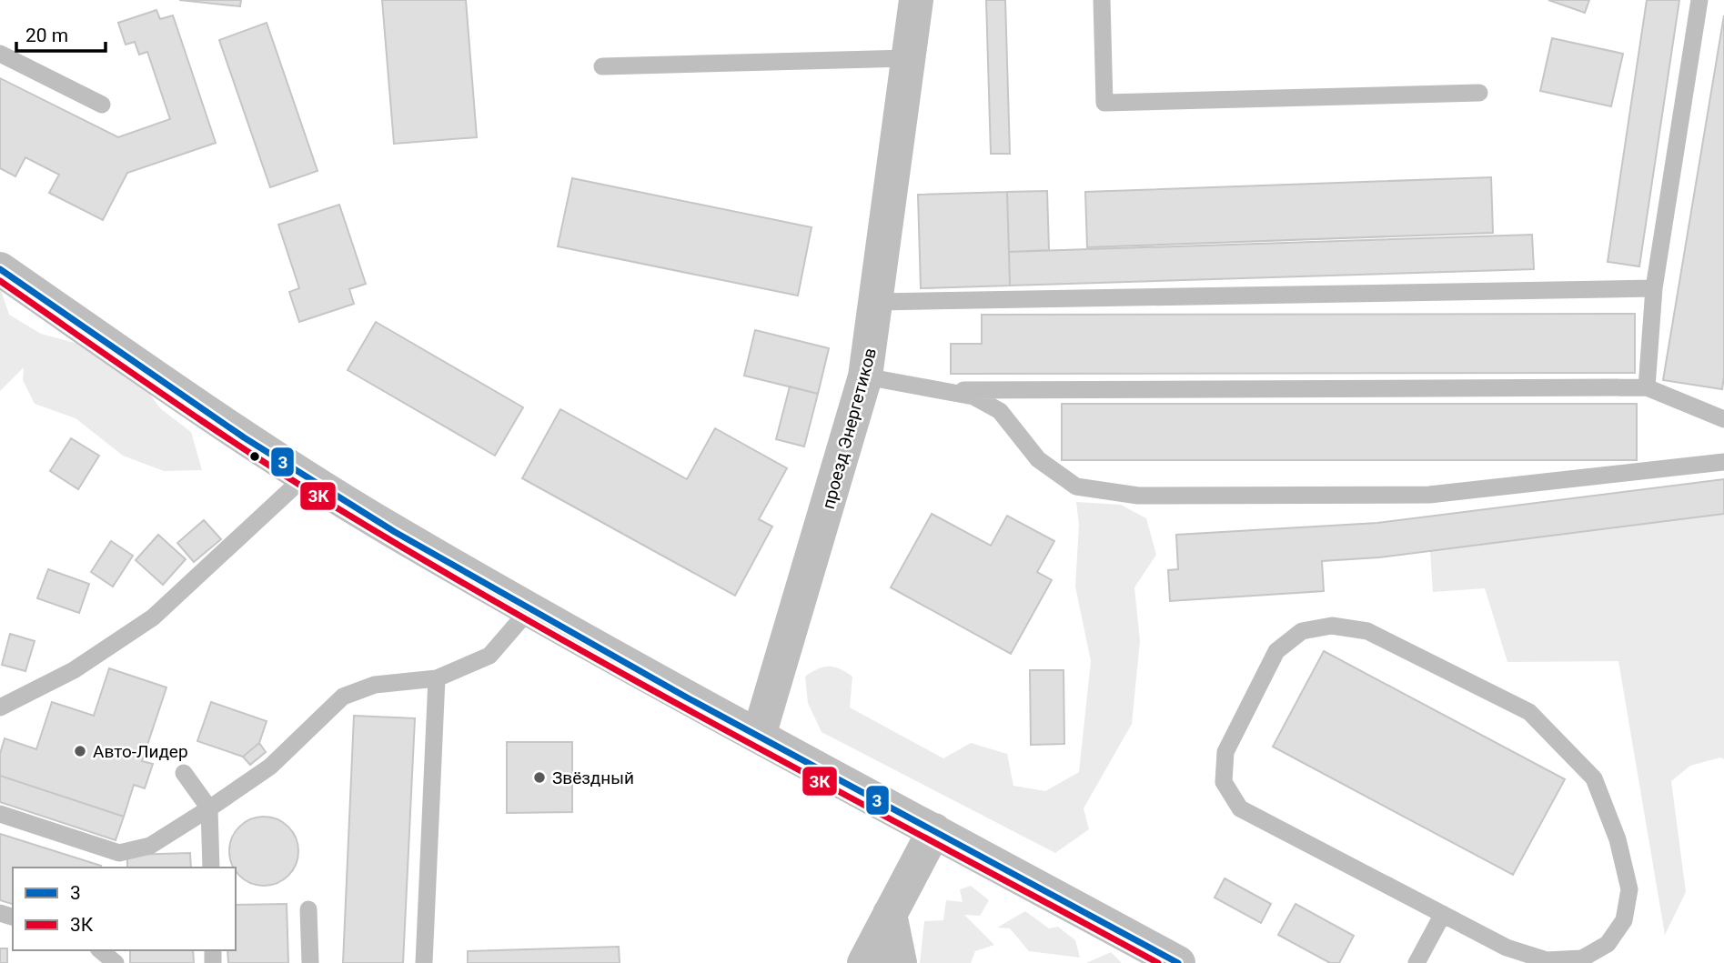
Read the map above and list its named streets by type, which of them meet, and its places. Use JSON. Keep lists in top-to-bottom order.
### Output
{
  "streets": {
    "street": ["проезд Энергетиков"]
  },
  "places": ["Авто-Лидер", "Звёздный"],
  "lines": ["transit line 3", "transit line 3К"],
  "legend": ["3", "3К"],
  "scale_bar": "20 m"
}
